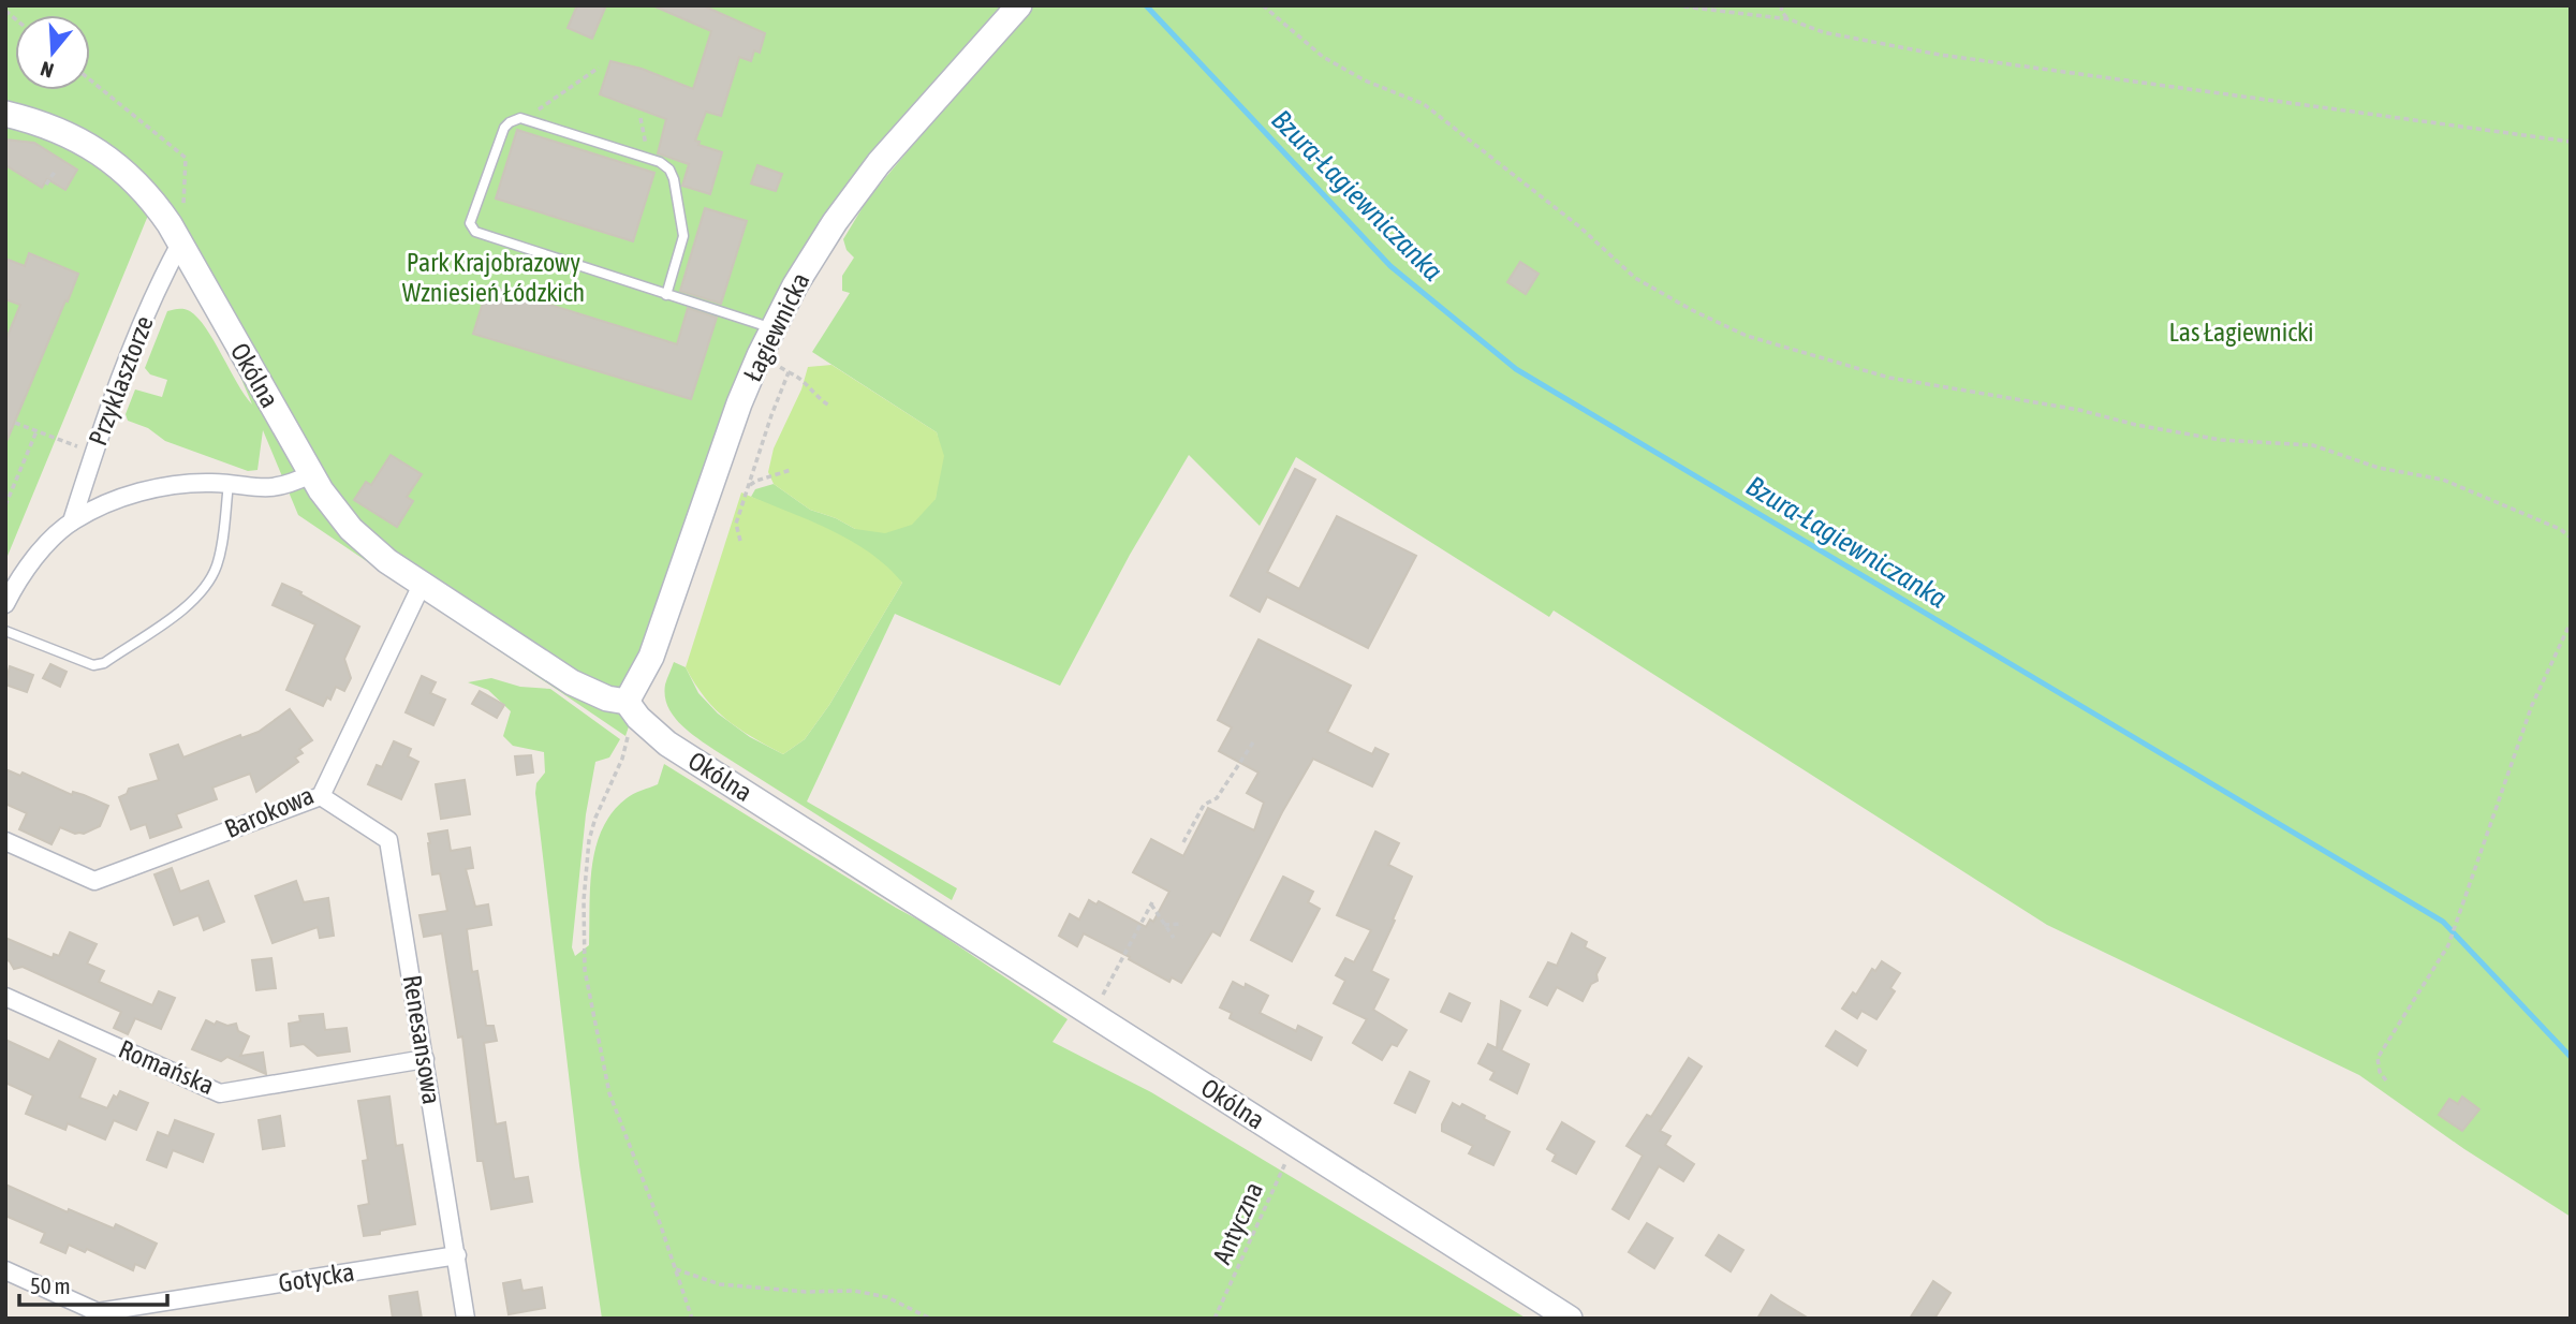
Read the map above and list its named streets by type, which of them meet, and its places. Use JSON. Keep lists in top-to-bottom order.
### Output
{
  "streets": {
    "street": [
      "Łagiewnicka",
      "Okólna",
      "Przyklasztorze",
      "Barokowa",
      "Renesansowa",
      "Romańska",
      "Gotycka"
    ],
    "path": ["Antyczna"]
  },
  "crossings": [
    ["Łagiewnicka", "Okólna"],
    ["Okólna", "Przyklasztorze"],
    ["Okólna", "Barokowa"],
    ["Okólna", "Antyczna"],
    ["Barokowa", "Renesansowa"],
    ["Renesansowa", "Romańska"],
    ["Renesansowa", "Gotycka"]
  ],
  "water": ["Bzura-Łagiewniczanka"],
  "parks": ["Park Krajobrazowy Wzniesień Łódzkich", "Las Łagiewnicki"],
  "scale_bar": "50 m",
  "north": "bottom"
}
